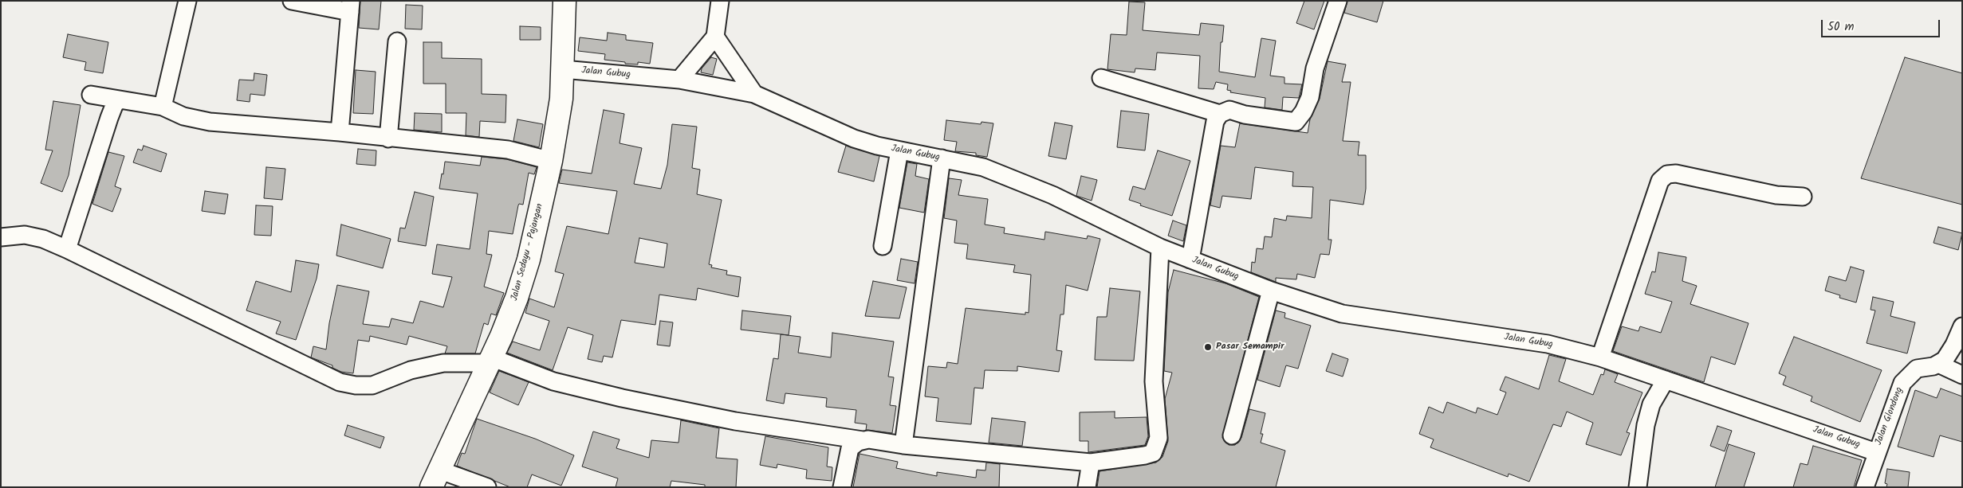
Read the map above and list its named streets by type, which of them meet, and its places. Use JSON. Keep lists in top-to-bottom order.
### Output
{
  "streets": {
    "main road": ["Jalan Sedayu - Pajangan"],
    "street": ["Jalan Gubug", "Jalan Glondong"]
  },
  "crossings": [
    ["Jalan Gubug", "Jalan Sedayu - Pajangan"],
    ["Jalan Gubug", "Jalan Glondong"]
  ],
  "places": ["Pasar Semampir"],
  "scale_bar": "50 m"
}
